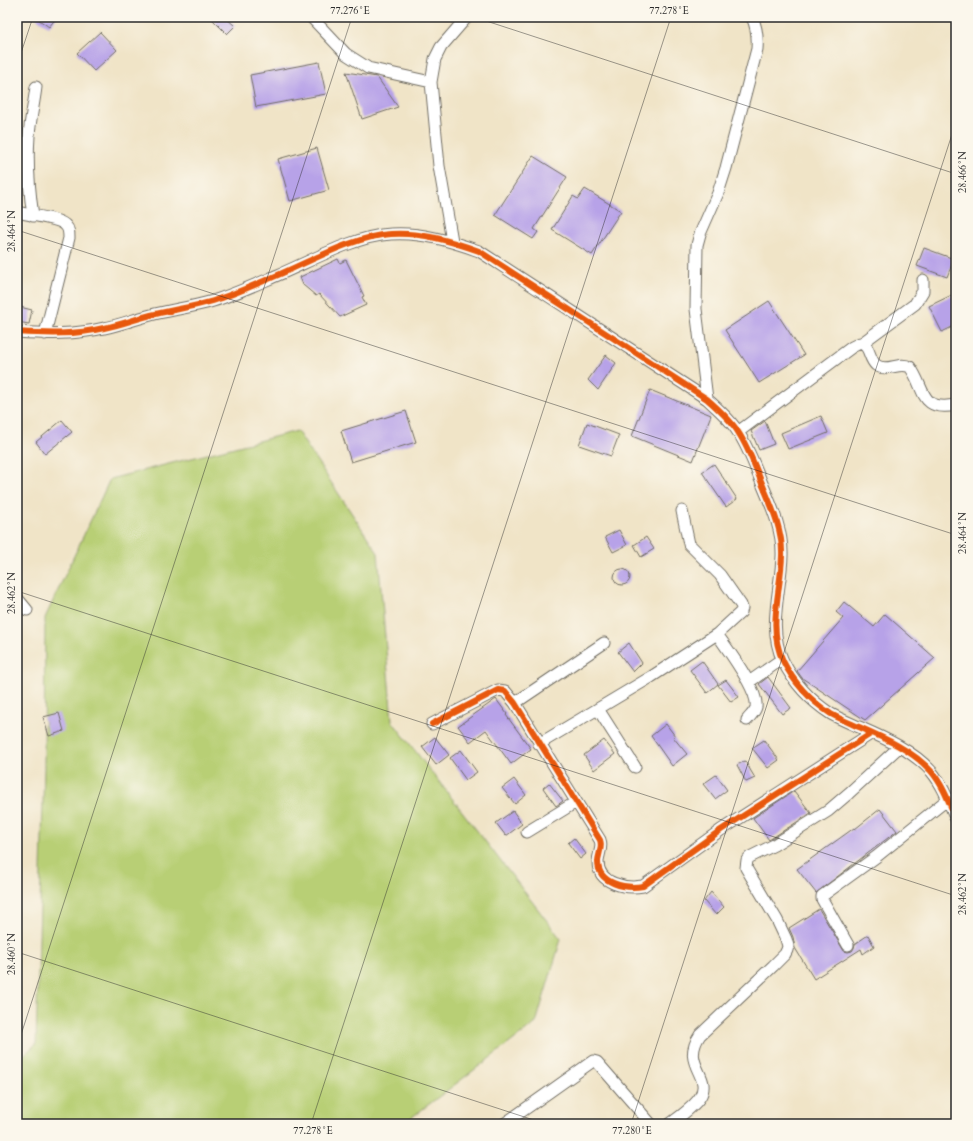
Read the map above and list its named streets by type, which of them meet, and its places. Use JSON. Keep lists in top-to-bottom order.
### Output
{
  "coordinates": [
    "77.276°E",
    "77.278°E",
    "28.466°N",
    "28.464°N",
    "28.462°N",
    "28.460°N",
    "77.280°E"
  ]
}
